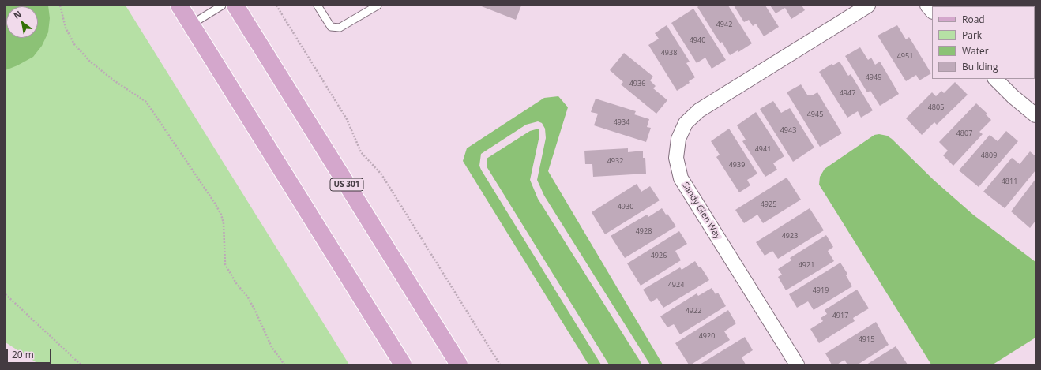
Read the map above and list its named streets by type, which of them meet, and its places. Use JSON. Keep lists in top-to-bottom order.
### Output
{
  "streets": {
    "main road": ["US 301"],
    "street": ["Sandy Glen Way"]
  },
  "house_numbers": [
    "4942",
    "4940",
    "4938",
    "4951",
    "4949",
    "4936",
    "4947",
    "4805",
    "4945",
    "4934",
    "4943",
    "4807",
    "4941",
    "4809",
    "4932",
    "4939",
    "4811",
    "4925",
    "4930",
    "4928",
    "4923",
    "4926",
    "4921",
    "4924",
    "4919",
    "4922",
    "4917",
    "4920",
    "4915"
  ],
  "legend": [
    "Road",
    "Park",
    "Water",
    "Building"
  ],
  "scale_bar": "20 m",
  "north": "top left"
}
